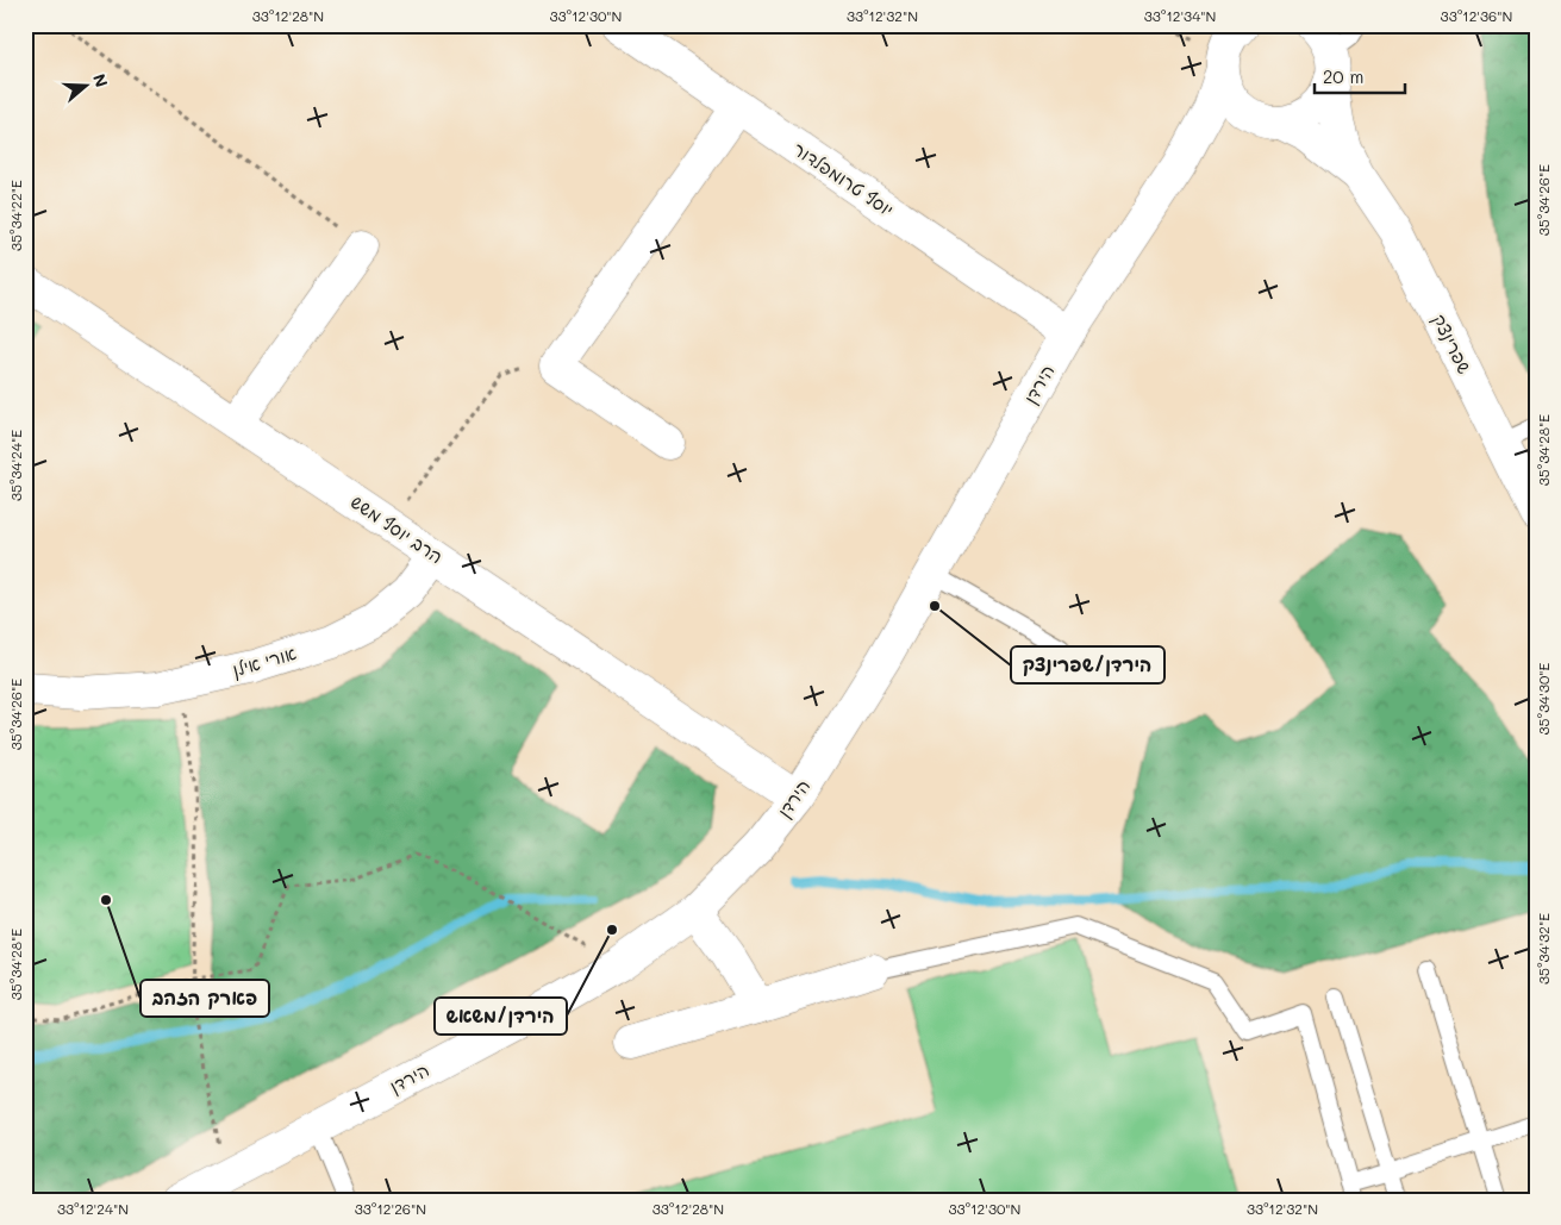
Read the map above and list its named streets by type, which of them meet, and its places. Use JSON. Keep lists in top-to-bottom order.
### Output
{
  "streets": {
    "street": [
      "יוסף טרומפלדור",
      "שפרינצק",
      "הירדן",
      "הרב יוסף משש",
      "אורי אילן"
    ]
  },
  "crossings": [
    ["יוסף טרומפלדור", "הירדן"],
    ["שפרינצק", "הירדן"],
    ["הירדן", "הרב יוסף משש"],
    ["הרב יוסף משש", "אורי אילן"]
  ],
  "places": ["הירדן/שפרינצק", "פארק הזהב", "הירדן/משאש"],
  "scale_bar": "20 m",
  "north": "right",
  "coordinates": [
    "33°12'28\"N",
    "33°12'30\"N",
    "33°12'32\"N",
    "33°12'34\"N",
    "33°12'36\"N",
    "35°34'26\"E",
    "35°34'22\"E",
    "35°34'28\"E",
    "35°34'24\"E",
    "35°34'30\"E",
    "35°34'32\"E",
    "33°12'24\"N",
    "33°12'26\"N"
  ]
}
